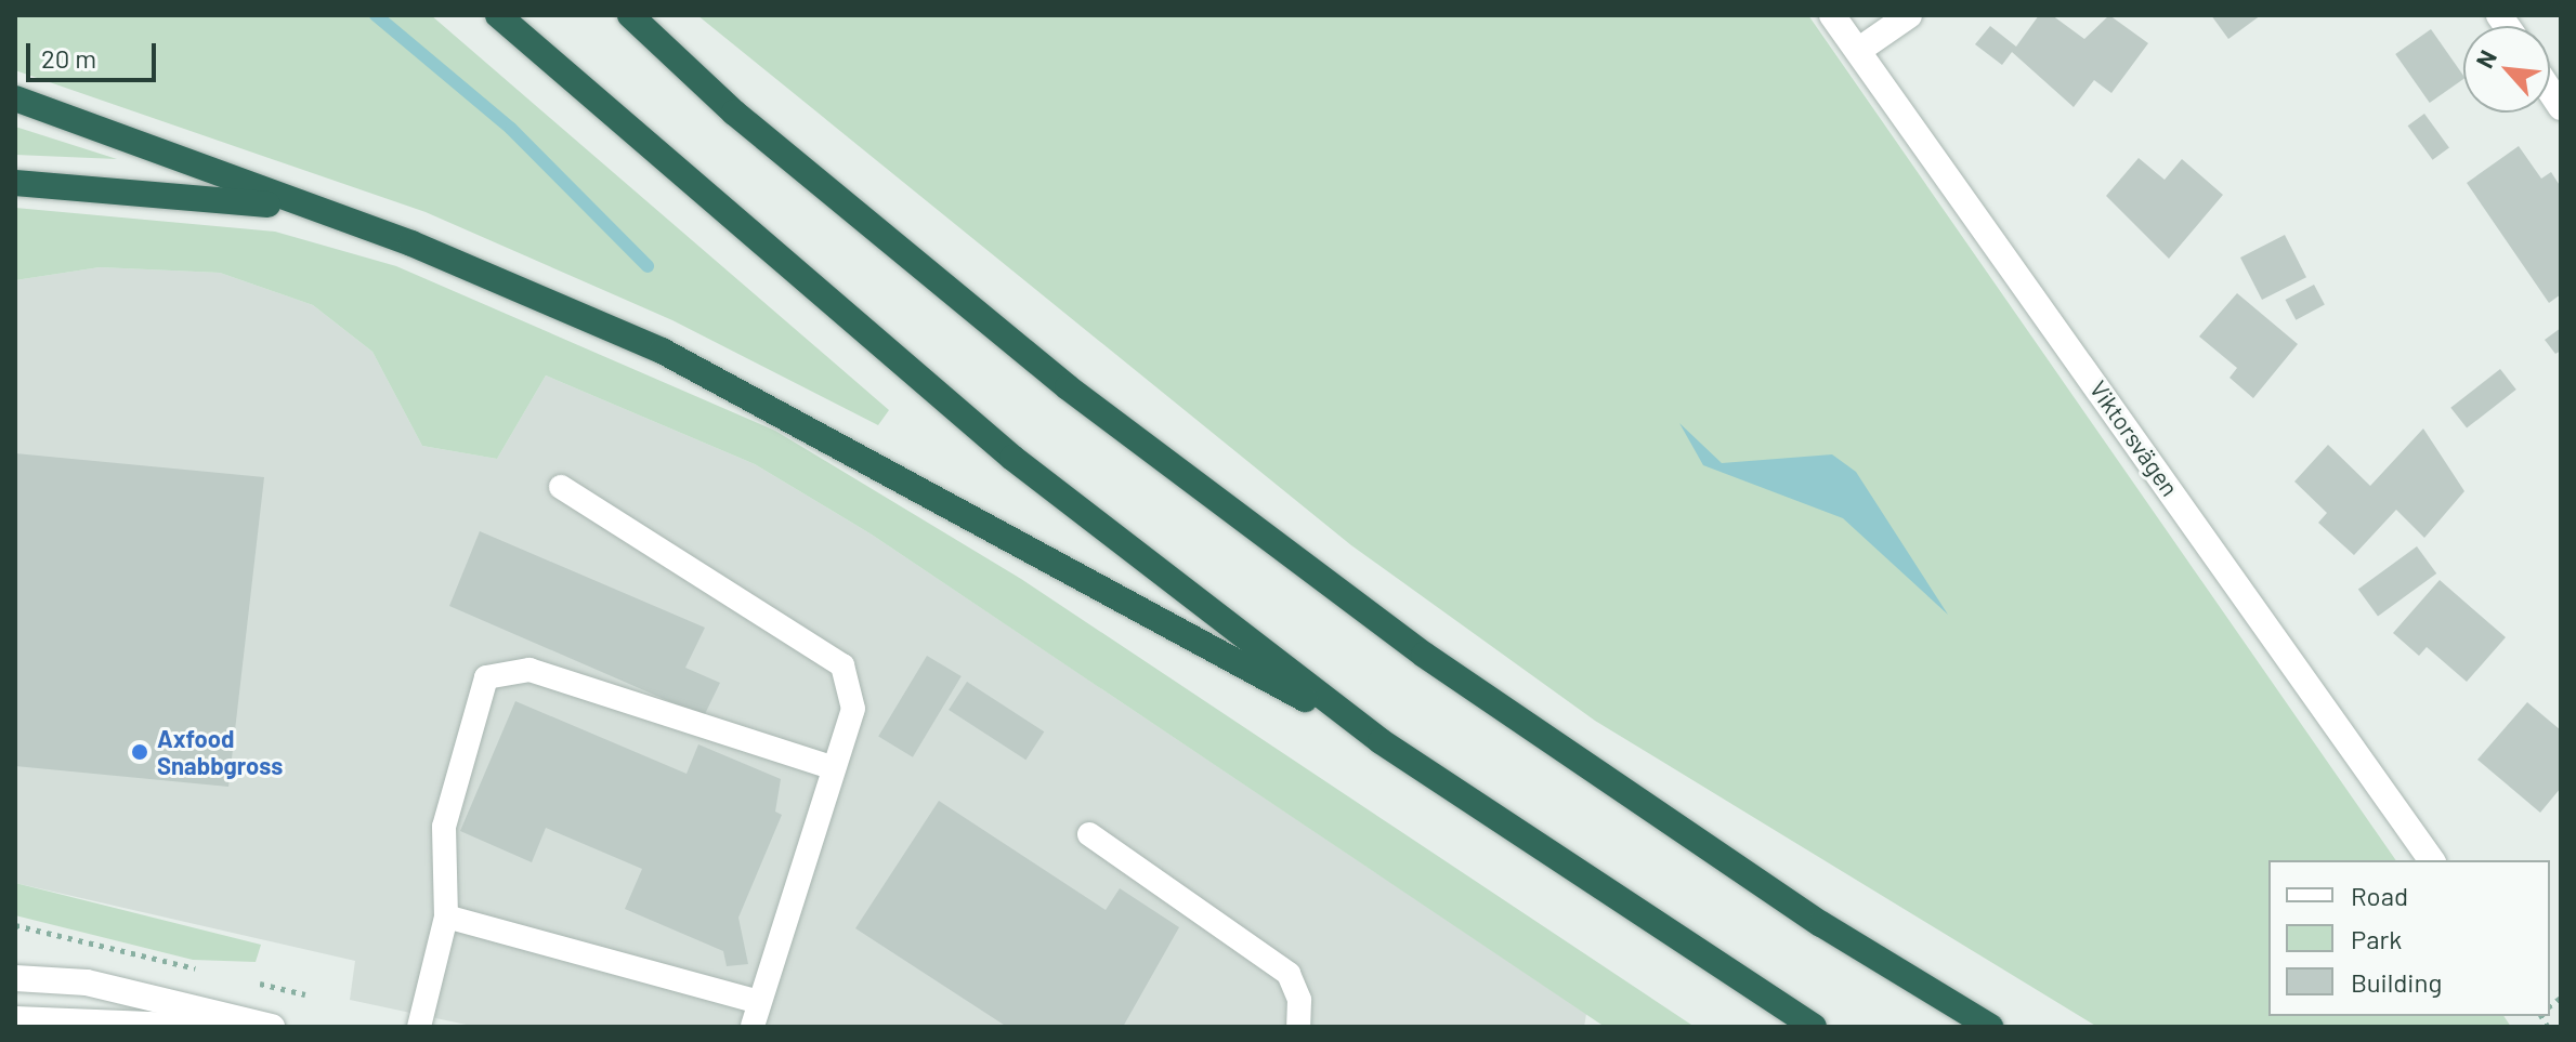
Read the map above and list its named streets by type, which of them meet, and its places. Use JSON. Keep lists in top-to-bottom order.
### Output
{
  "streets": {
    "street": ["Viktorsvägen"]
  },
  "places": ["Axfood Snabbgross"],
  "legend": ["Road", "Park", "Building"],
  "scale_bar": "20 m",
  "north": "top left"
}
